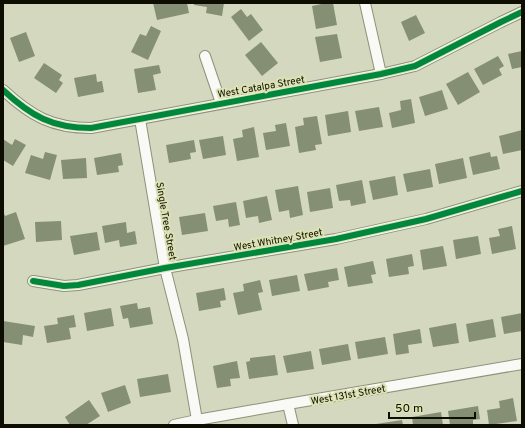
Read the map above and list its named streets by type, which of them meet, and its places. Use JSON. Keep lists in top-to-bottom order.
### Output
{
  "streets": {
    "street": [
      "West Catalpa Street",
      "Single Tree Street",
      "West Whitney Street",
      "West 131st Street"
    ]
  },
  "crossings": [
    ["West Catalpa Street", "Single Tree Street"],
    ["Single Tree Street", "West Whitney Street"],
    ["Single Tree Street", "West 131st Street"]
  ],
  "scale_bar": "50 m"
}
